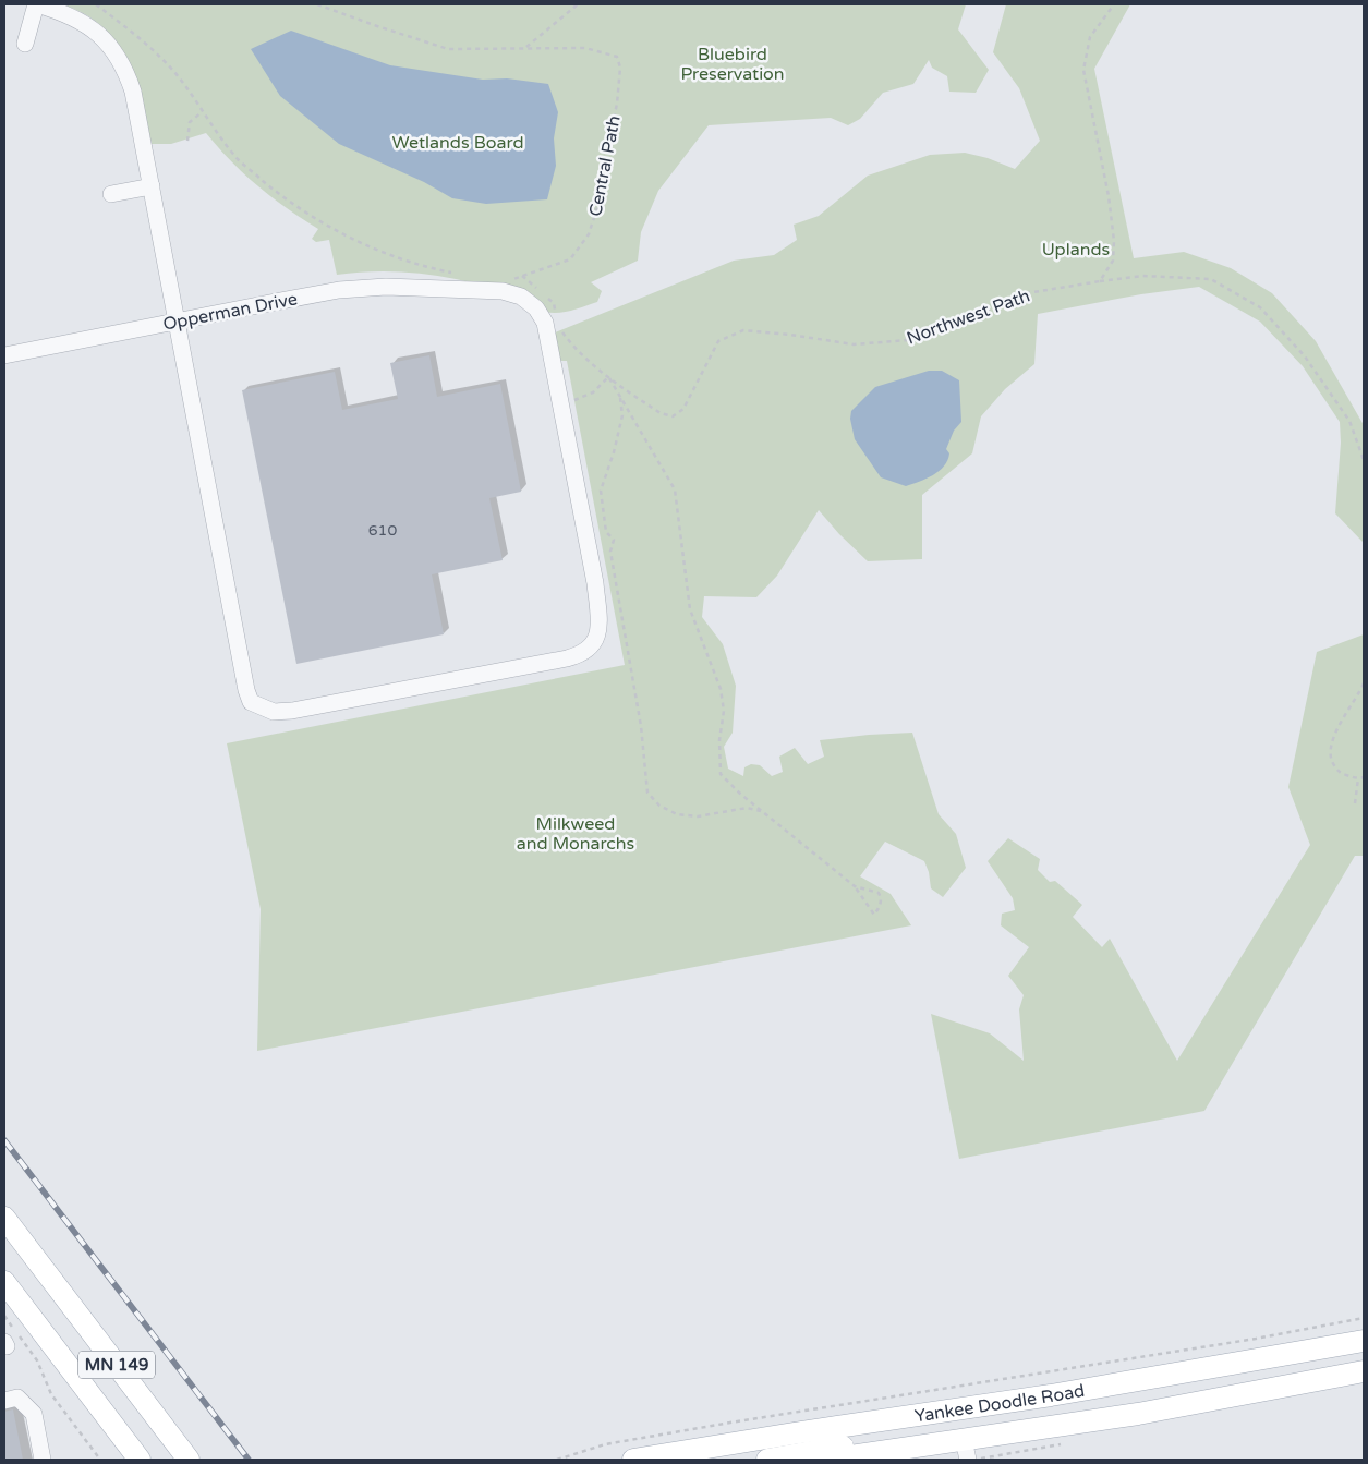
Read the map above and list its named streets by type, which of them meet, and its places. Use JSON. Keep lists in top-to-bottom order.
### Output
{
  "streets": {
    "main road": ["MN 149", "Yankee Doodle Road"],
    "street": ["Opperman Drive"],
    "path": ["Central Path", "Northwest Path"]
  },
  "parks": [
    "Bluebird Preservation",
    "Wetlands Board",
    "Uplands",
    "Milkweed and Monarchs"
  ],
  "house_numbers": ["610"]
}
